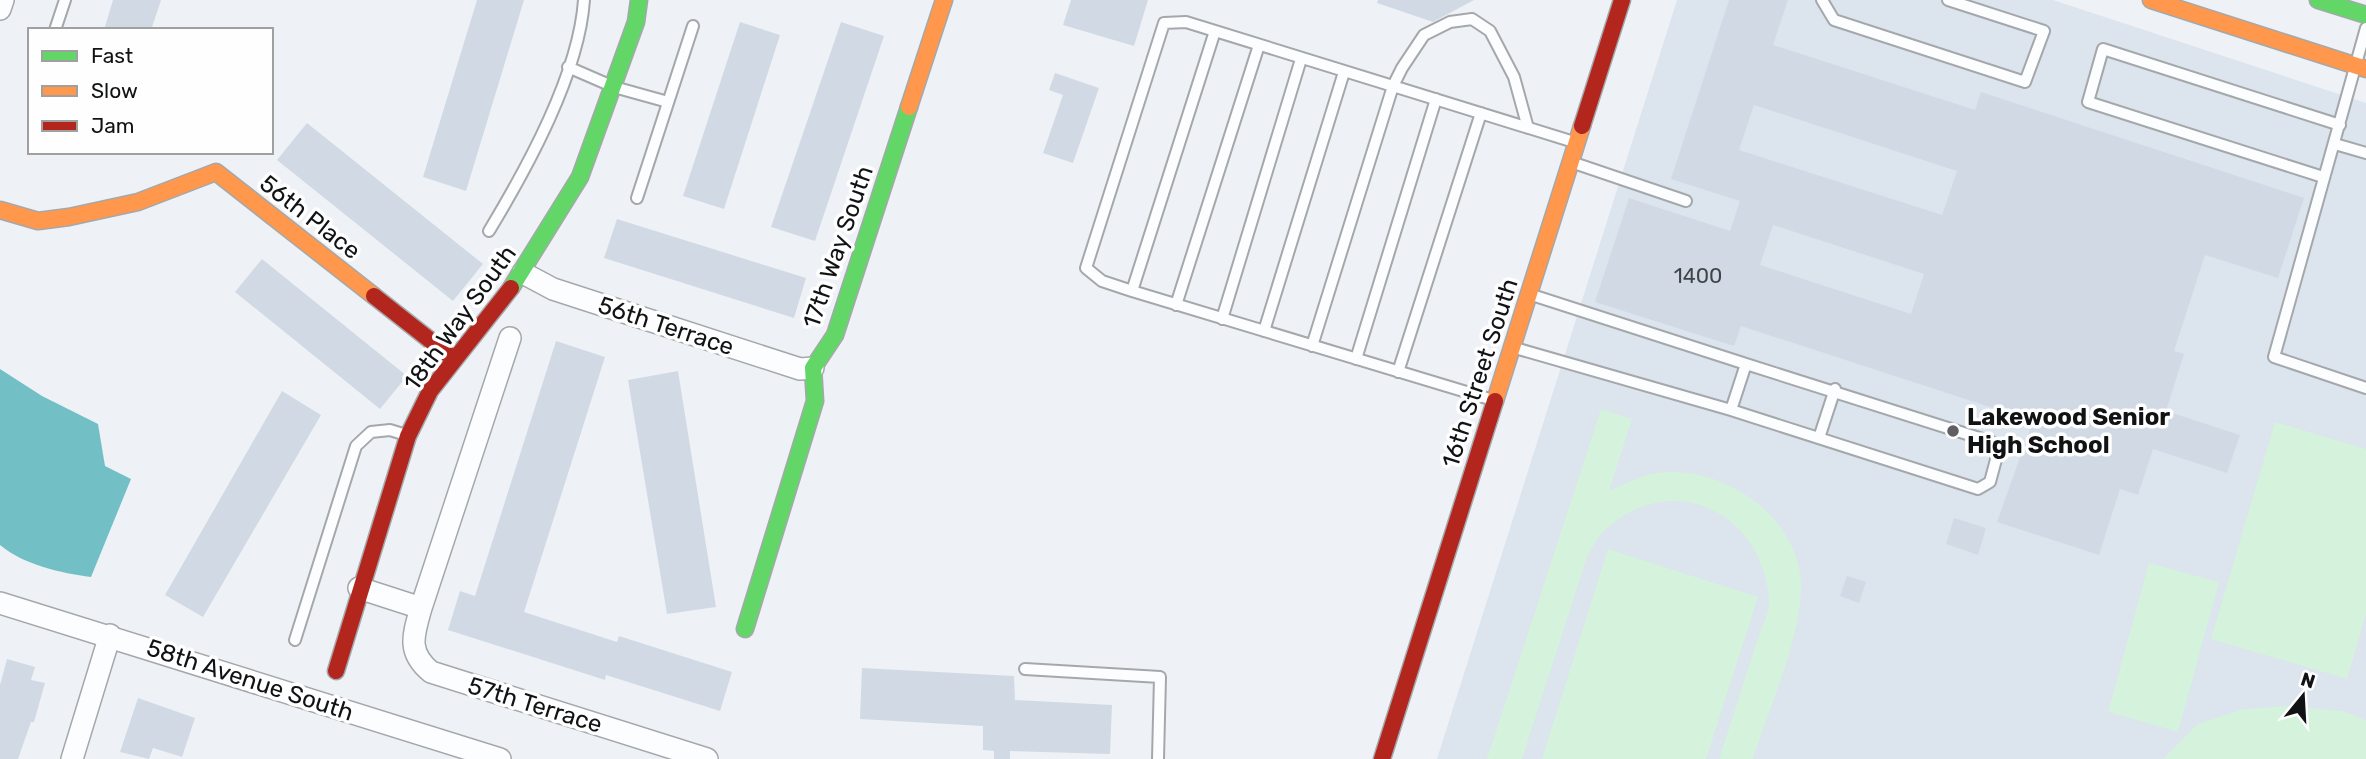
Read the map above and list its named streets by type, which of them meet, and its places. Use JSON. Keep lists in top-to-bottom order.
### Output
{
  "streets": {
    "street": [
      "56th Place",
      "17th Way South",
      "18th Way South",
      "56th Terrace",
      "16th Street South",
      "58th Avenue South",
      "57th Terrace"
    ]
  },
  "crossings": [
    ["56th Place", "18th Way South"],
    ["17th Way South", "56th Terrace"],
    ["18th Way South", "56th Terrace"]
  ],
  "places": ["Lakewood Senior High School"],
  "house_numbers": ["1400"],
  "legend": ["Fast", "Slow", "Jam"],
  "north": "top"
}
